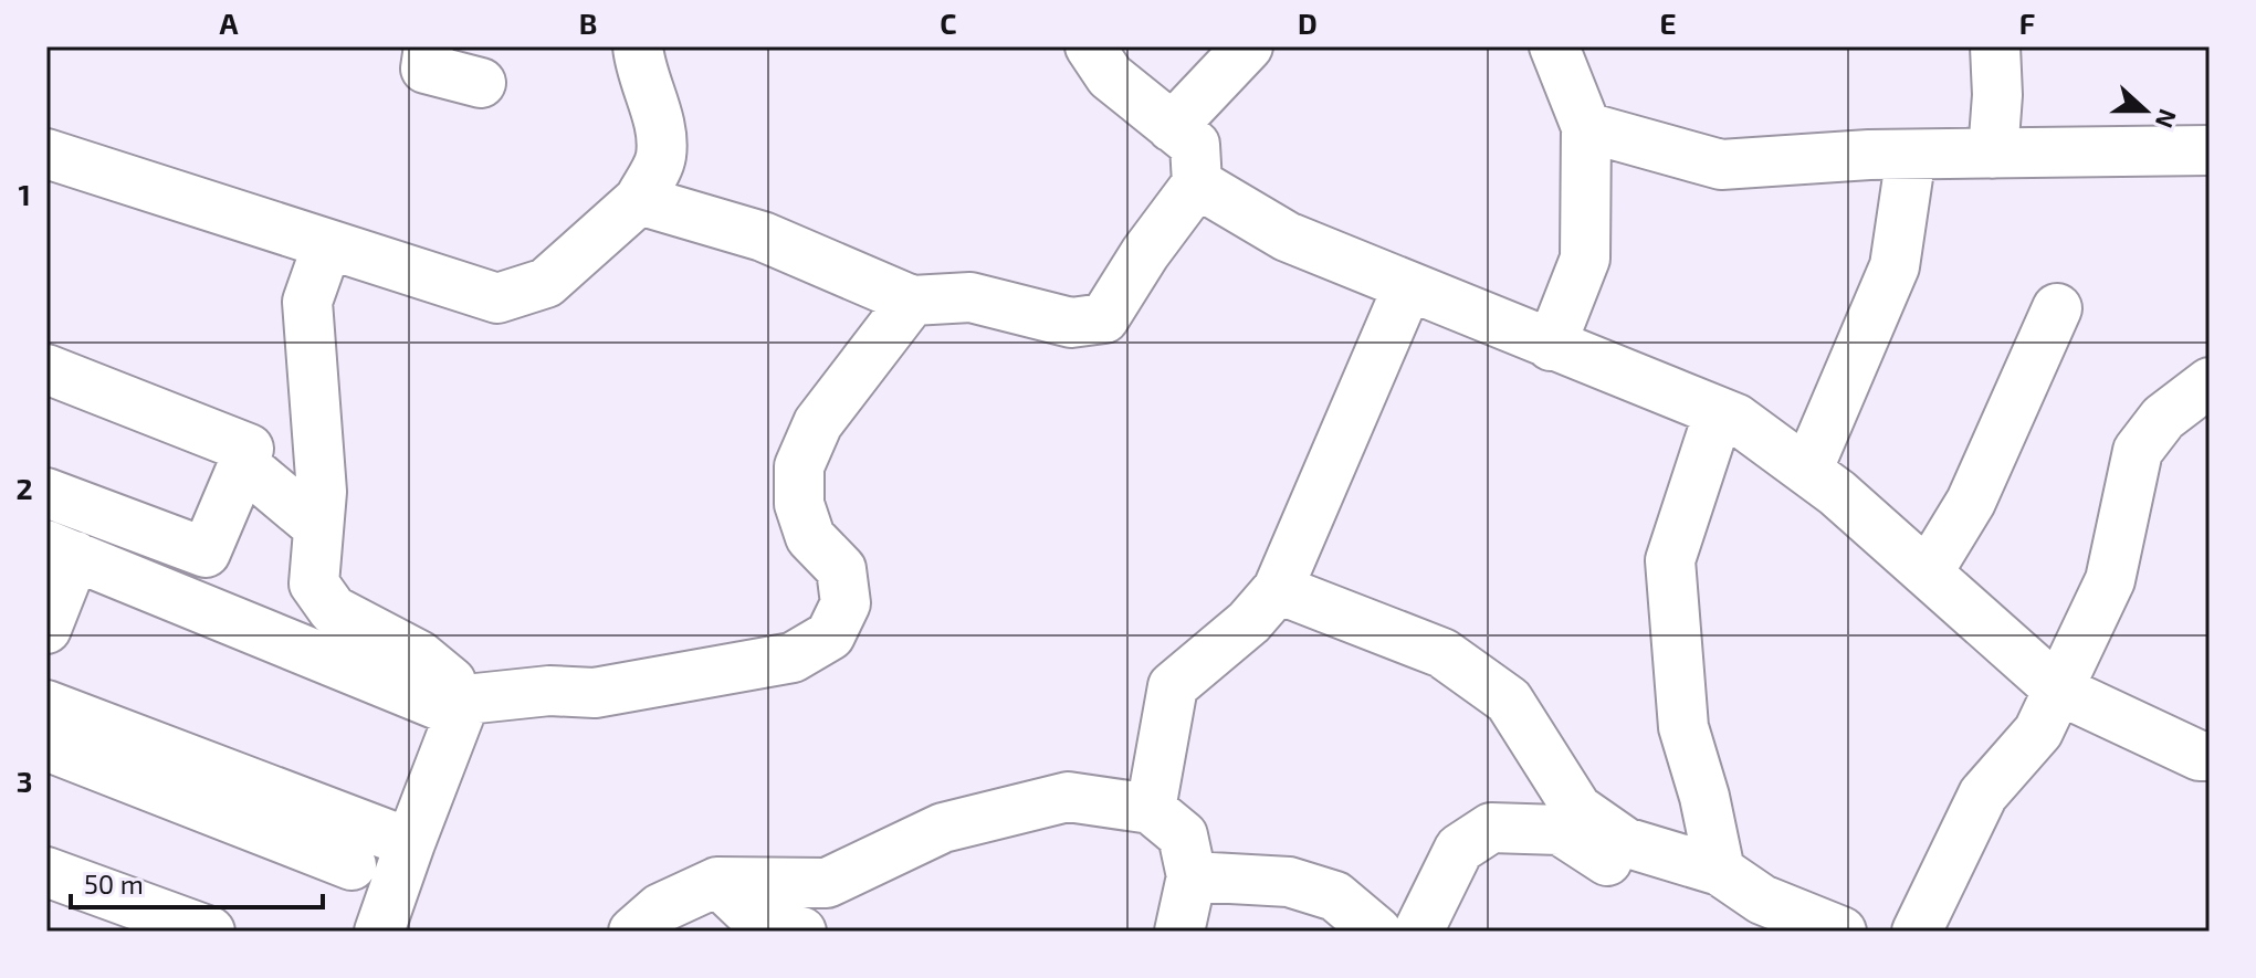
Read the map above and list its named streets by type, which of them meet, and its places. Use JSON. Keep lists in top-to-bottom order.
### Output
{
  "scale_bar": "50 m",
  "north": "right",
  "grid": {
    "columns": [
      "A",
      "B",
      "C",
      "D",
      "E",
      "F"
    ],
    "rows": ["1", "2", "3"]
  }
}
